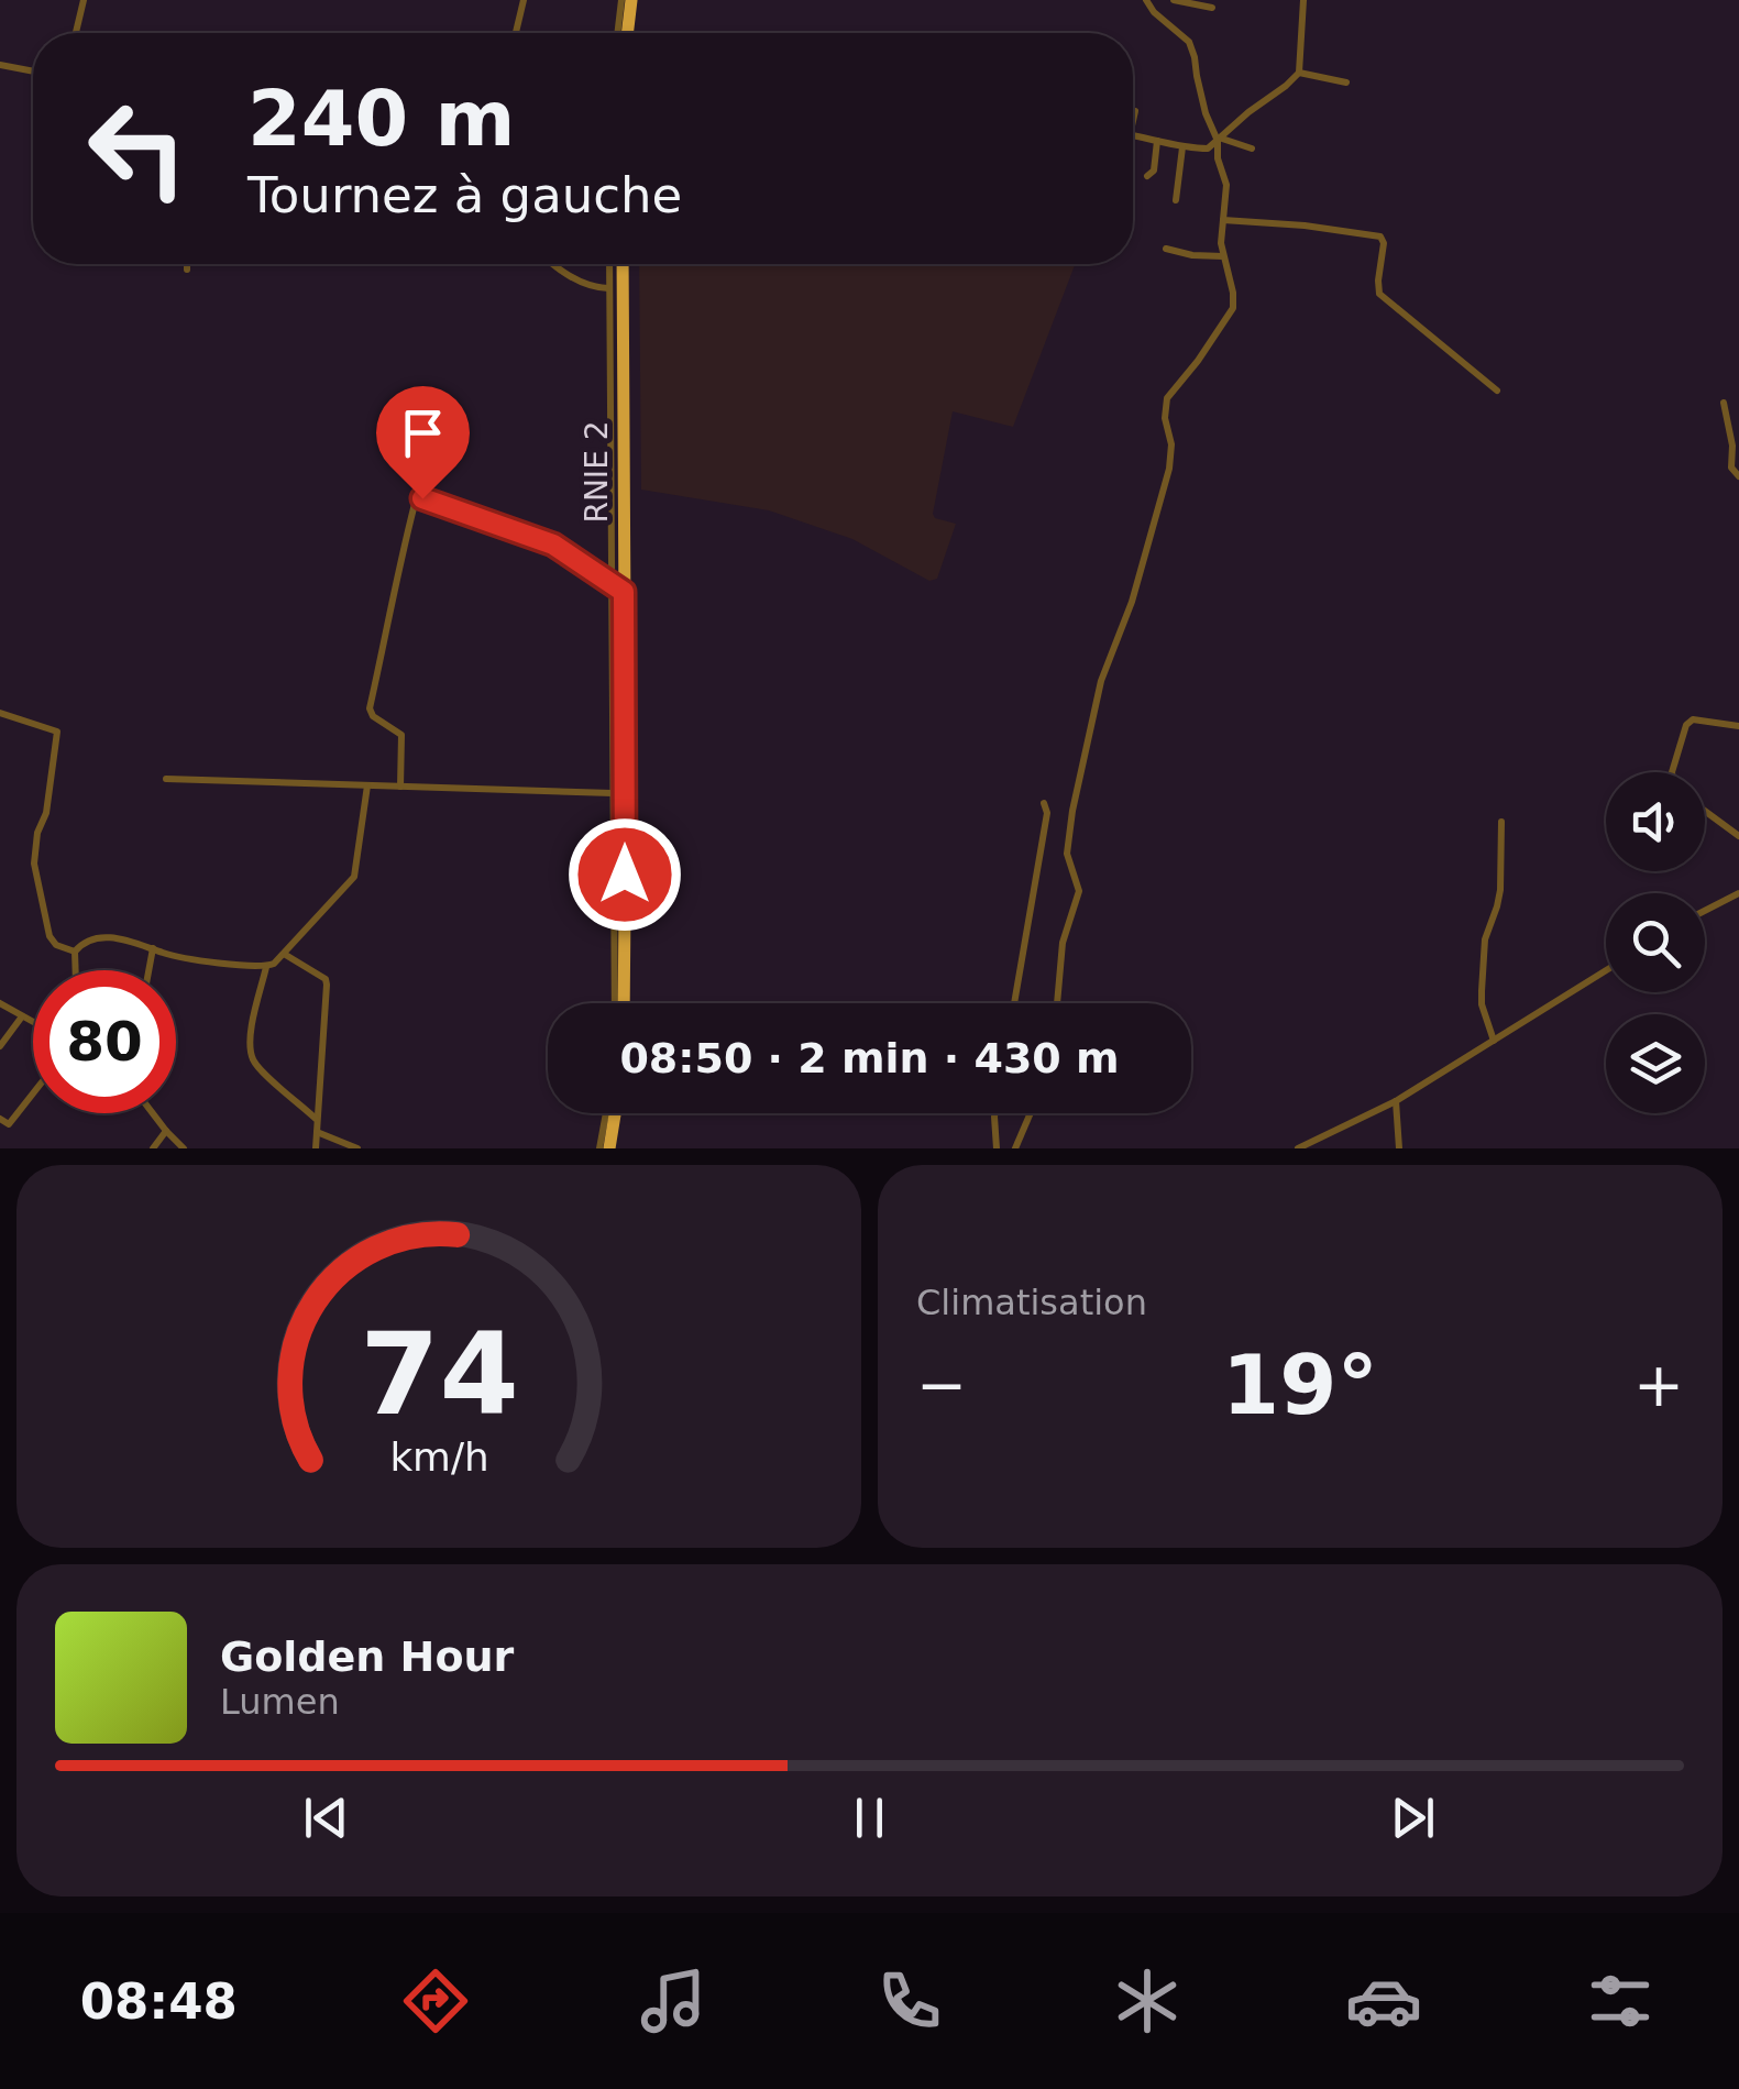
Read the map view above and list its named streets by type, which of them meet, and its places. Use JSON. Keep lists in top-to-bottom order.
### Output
{
  "streets": {
    "highway": ["RNIE 2"]
  },
  "page": {
    "turn": ["240 m", "Tournez à gauche"],
    "limit": "80",
    "trip": "08:50 · 2 min · 430 m",
    "tile": "Climatisation",
    "heat": ["−", "19°", "+"],
    "song": ["Golden Hour", "Lumen"],
    "tabs": "08:48",
    "gauge": ["74", "km/h"]
  }
}
